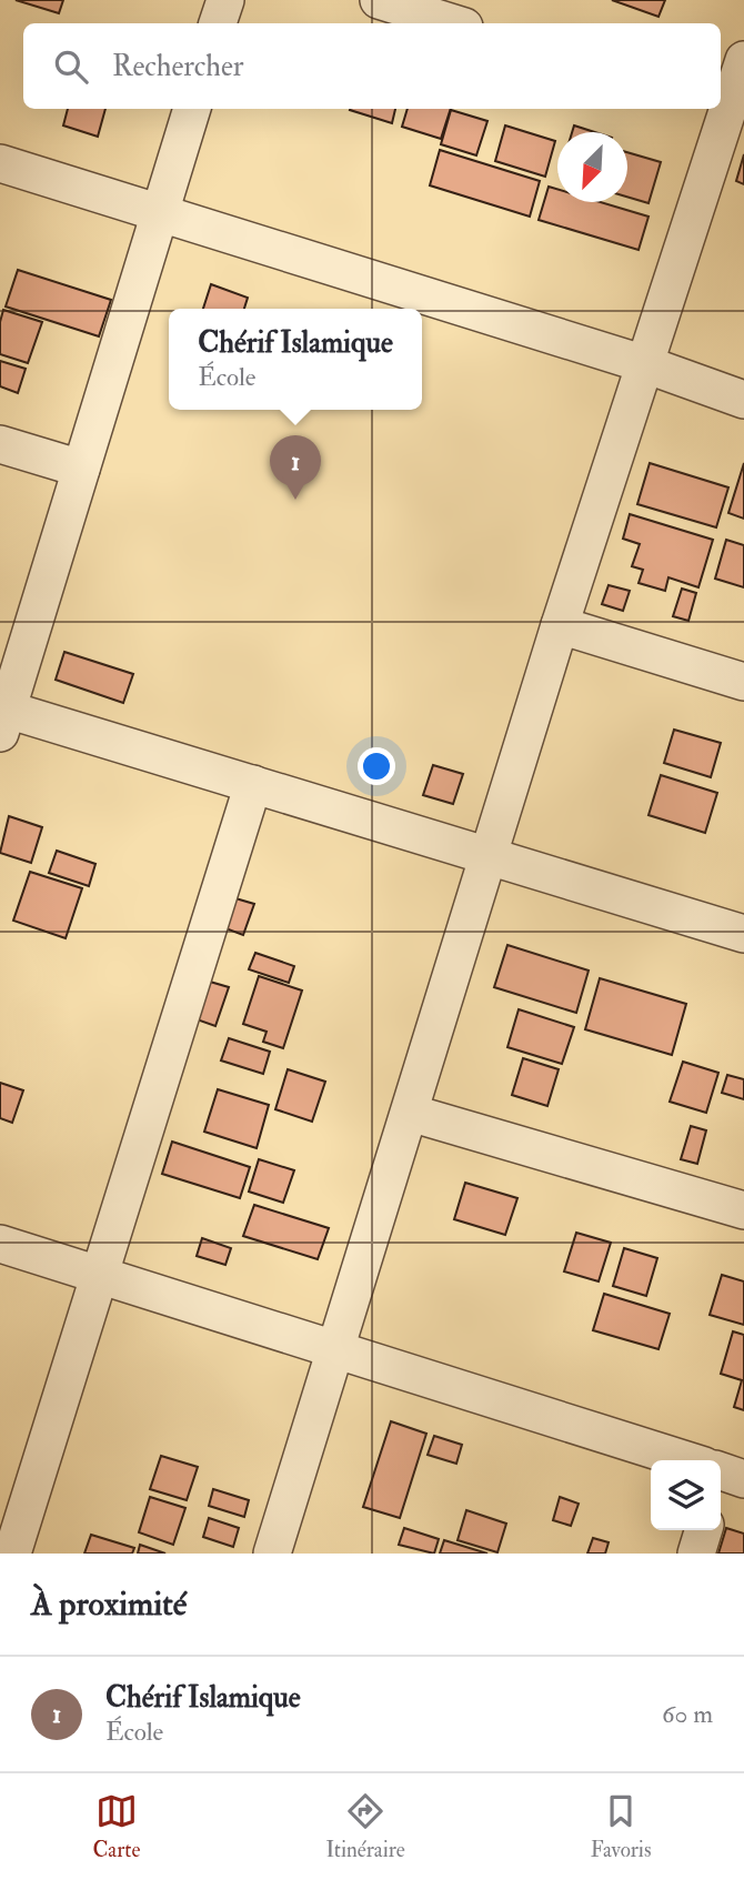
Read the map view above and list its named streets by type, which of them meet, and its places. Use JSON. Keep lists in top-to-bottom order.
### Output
{
  "north": "bottom left",
  "page": {
    "search": "Rechercher",
    "popup": ["Chérif Islamique", "École"],
    "pins": "1",
    "heading": "À proximité",
    "list": [
      {
        "mark": "1",
        "name": "Chérif Islamique",
        "note": "École",
        "value": "60 m"
      }
    ],
    "nav": ["Carte", "Itinéraire", "Favoris"]
  }
}
